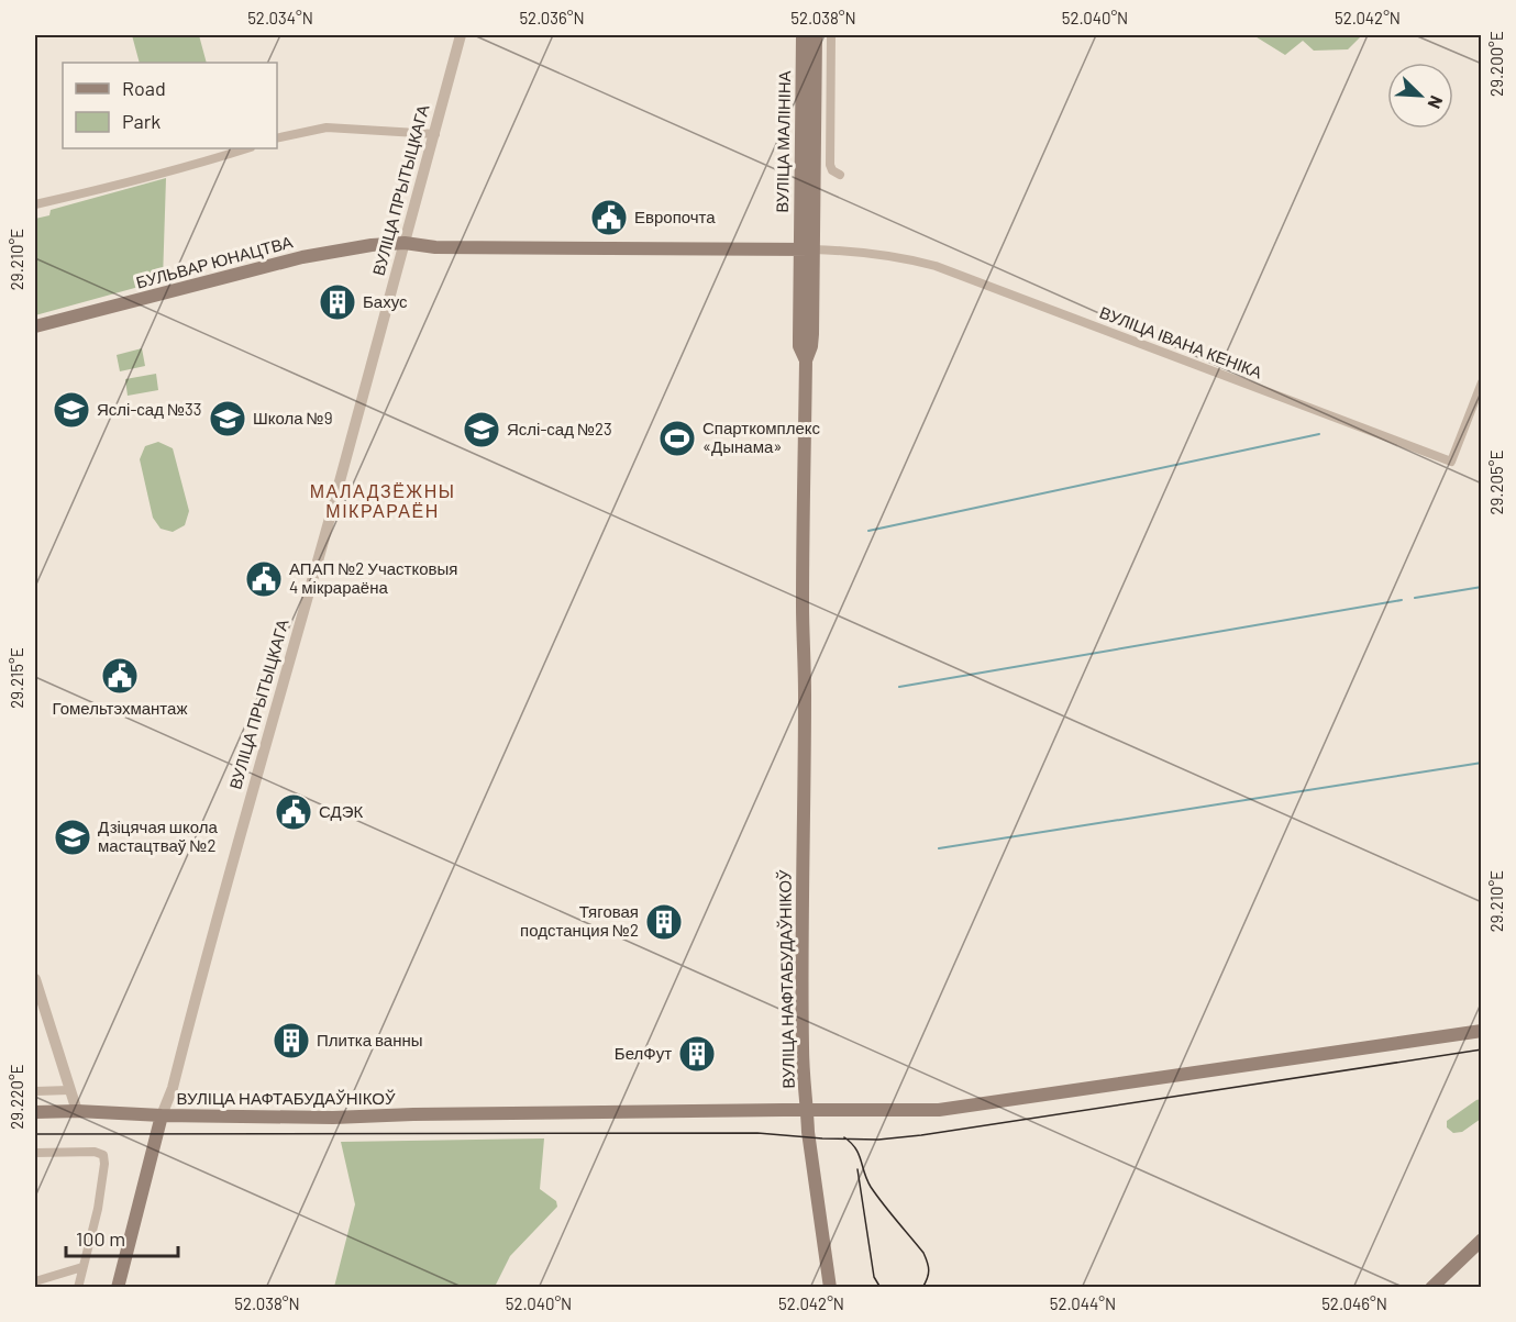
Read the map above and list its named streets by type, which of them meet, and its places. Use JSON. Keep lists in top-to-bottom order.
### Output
{
  "streets": {
    "main road": ["ВУЛІЦА МАЛІНІНА", "БУЛЬВАР ЮНАЦТВА", "ВУЛІЦА НАФТАБУДАЎНІКОЎ"],
    "street": ["ВУЛІЦА ПРЫТЫЦКАГА", "ВУЛІЦА ІВАНА КЕНІКА"]
  },
  "crossings": [
    ["ВУЛІЦА МАЛІНІНА", "ВУЛІЦА ІВАНА КЕНІКА"],
    ["ВУЛІЦА МАЛІНІНА", "ВУЛІЦА НАФТАБУДАЎНІКОЎ"],
    ["ВУЛІЦА ПРЫТЫЦКАГА", "БУЛЬВАР ЮНАЦТВА"],
    ["ВУЛІЦА ПРЫТЫЦКАГА", "ВУЛІЦА НАФТАБУДАЎНІКОЎ"],
    ["ВУЛІЦА ІВАНА КЕНІКА", "ВУЛІЦА НАФТАБУДАЎНІКОЎ"]
  ],
  "districts": ["МАЛАДЗЁЖНЫ МІКРАРАЁН"],
  "places": {
    "public building": [
      "Европочта",
      "АПАП №2 Участковыя 4 мікрараёна",
      "Гомельтэхмантаж",
      "СДЭК"
    ],
    "building": [
      "Бахус",
      "Тяговая подстанция №2",
      "Плитка ванны",
      "БелФут"
    ],
    "school or university": [
      "Яслі-сад №33",
      "Школа №9",
      "Яслі-сад №23",
      "Дзіцячая школа мастацтваў №2"
    ],
    "sports": ["Спарткомплекс «Дынама»"]
  },
  "legend": ["Road", "Park"],
  "scale_bar": "100 m",
  "north": "bottom right",
  "coordinates": [
    "52.034°N",
    "52.036°N",
    "52.038°N",
    "52.040°N",
    "52.042°N",
    "29.200°E",
    "29.210°E",
    "29.205°E",
    "29.215°E",
    "29.220°E",
    "52.044°N",
    "52.046°N"
  ]
}
